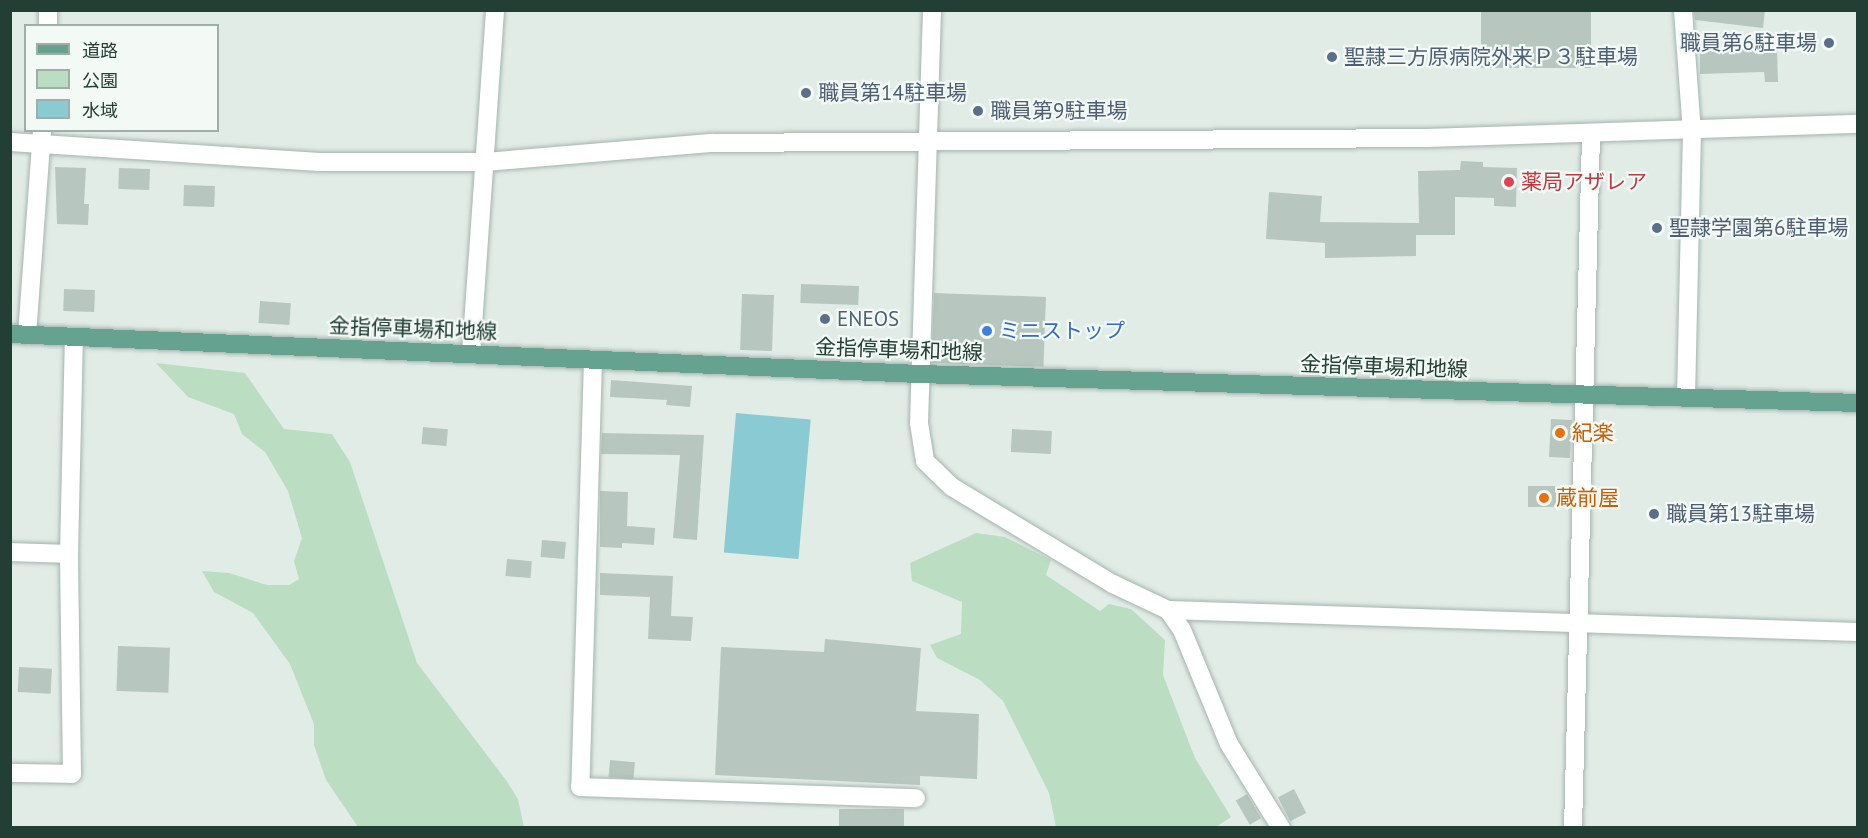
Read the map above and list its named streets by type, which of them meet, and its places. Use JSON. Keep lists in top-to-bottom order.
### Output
{
  "streets": {
    "main road": ["金指停車場和地線"]
  },
  "places": [
    "職員第6駐車場",
    "聖隷三方原病院外来Ｐ３駐車場",
    "職員第14駐車場",
    "職員第9駐車場",
    "薬局アザレア",
    "聖隷学園第6駐車場",
    "ENEOS",
    "ミニストップ",
    "紀楽",
    "蔵前屋",
    "職員第13駐車場"
  ],
  "legend": ["道路", "公園", "水域"]
}
